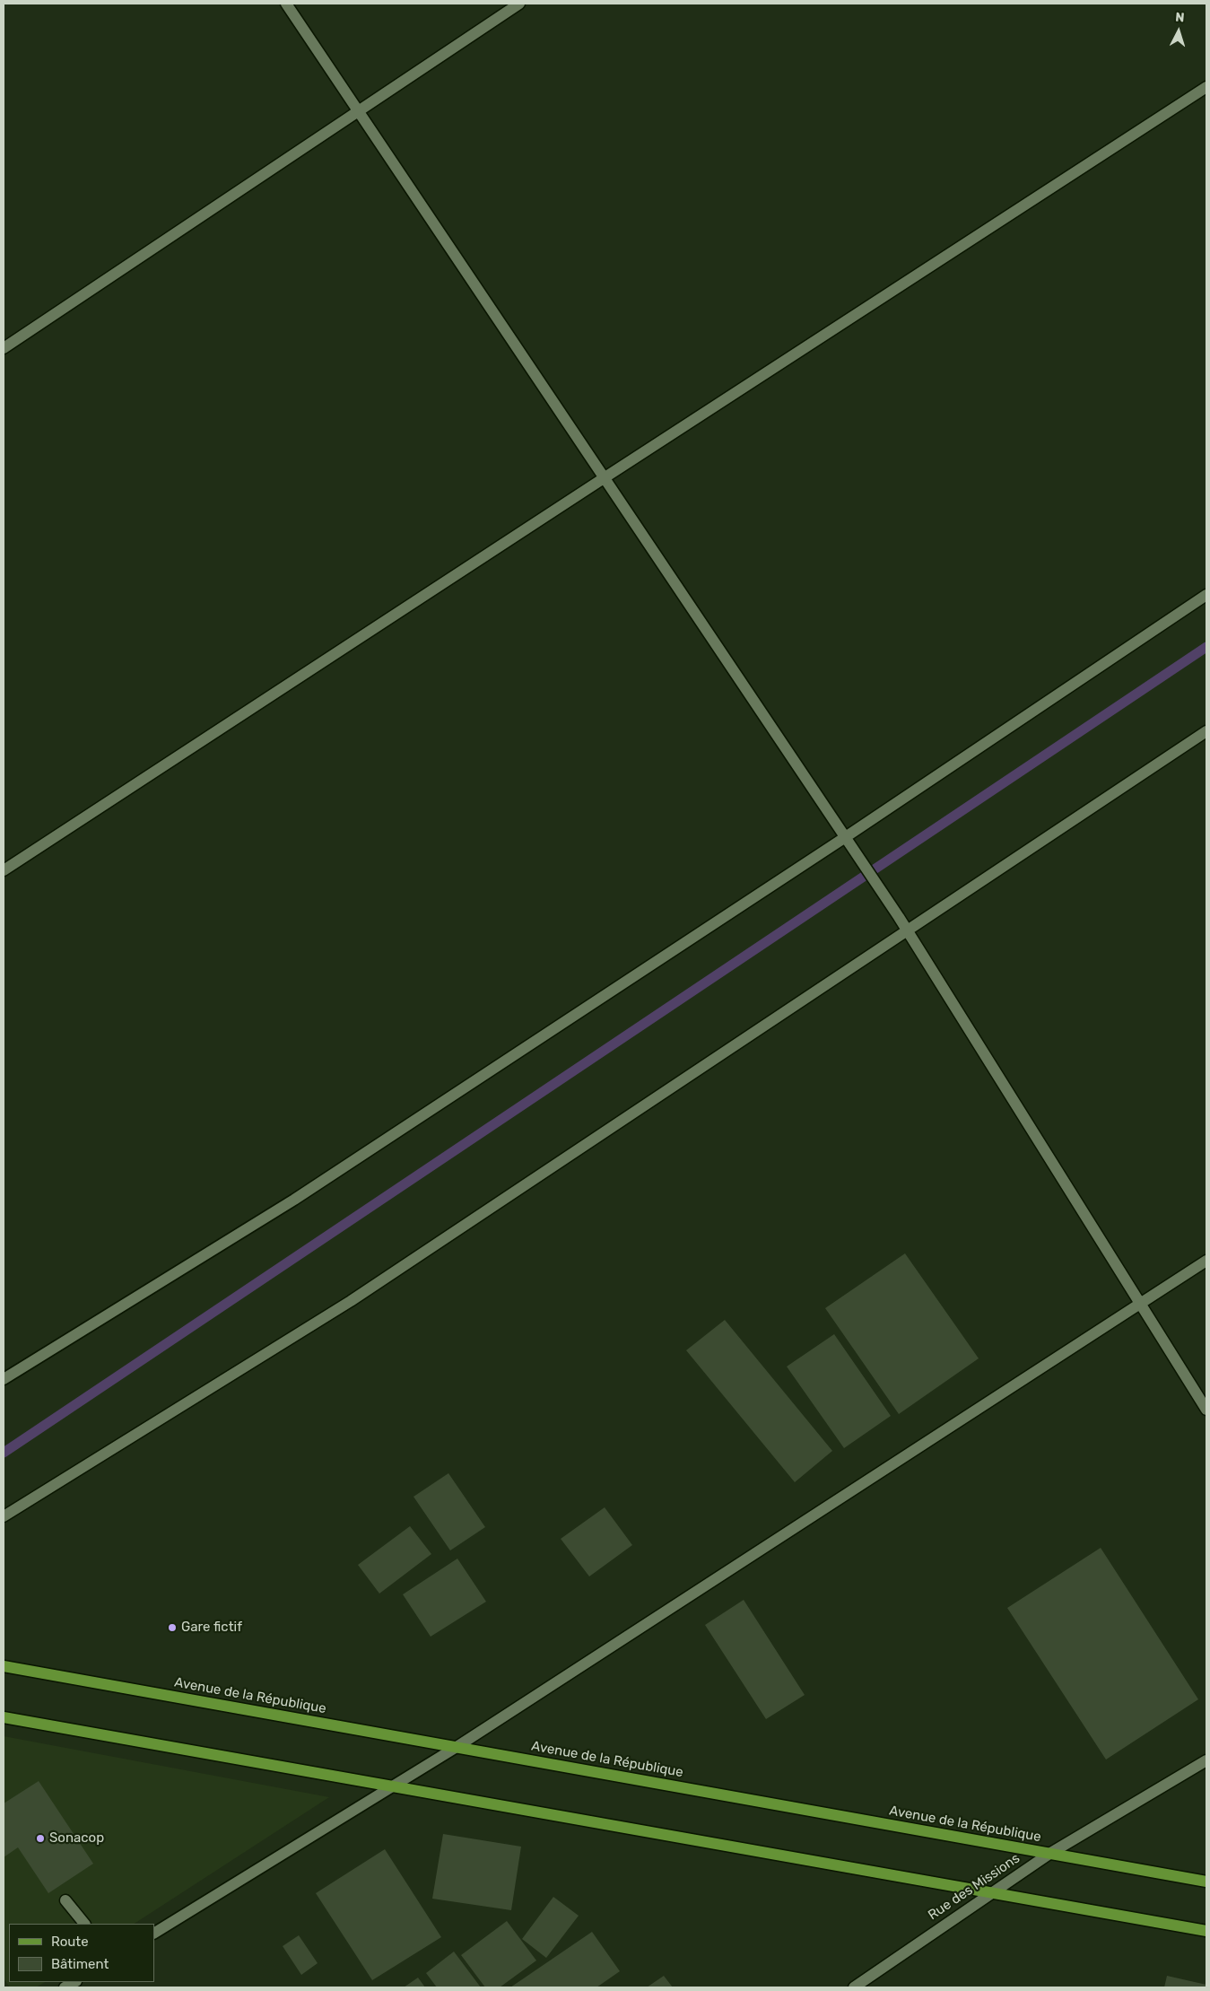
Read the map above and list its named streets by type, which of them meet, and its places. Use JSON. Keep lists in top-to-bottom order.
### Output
{
  "streets": {
    "main road": ["Avenue de la République"],
    "street": ["Rue des Missions"]
  },
  "crossings": [
    ["Avenue de la République", "Rue des Missions"]
  ],
  "places": ["Gare fictif", "Sonacop"],
  "legend": ["Route", "Bâtiment"],
  "north": "top"
}
